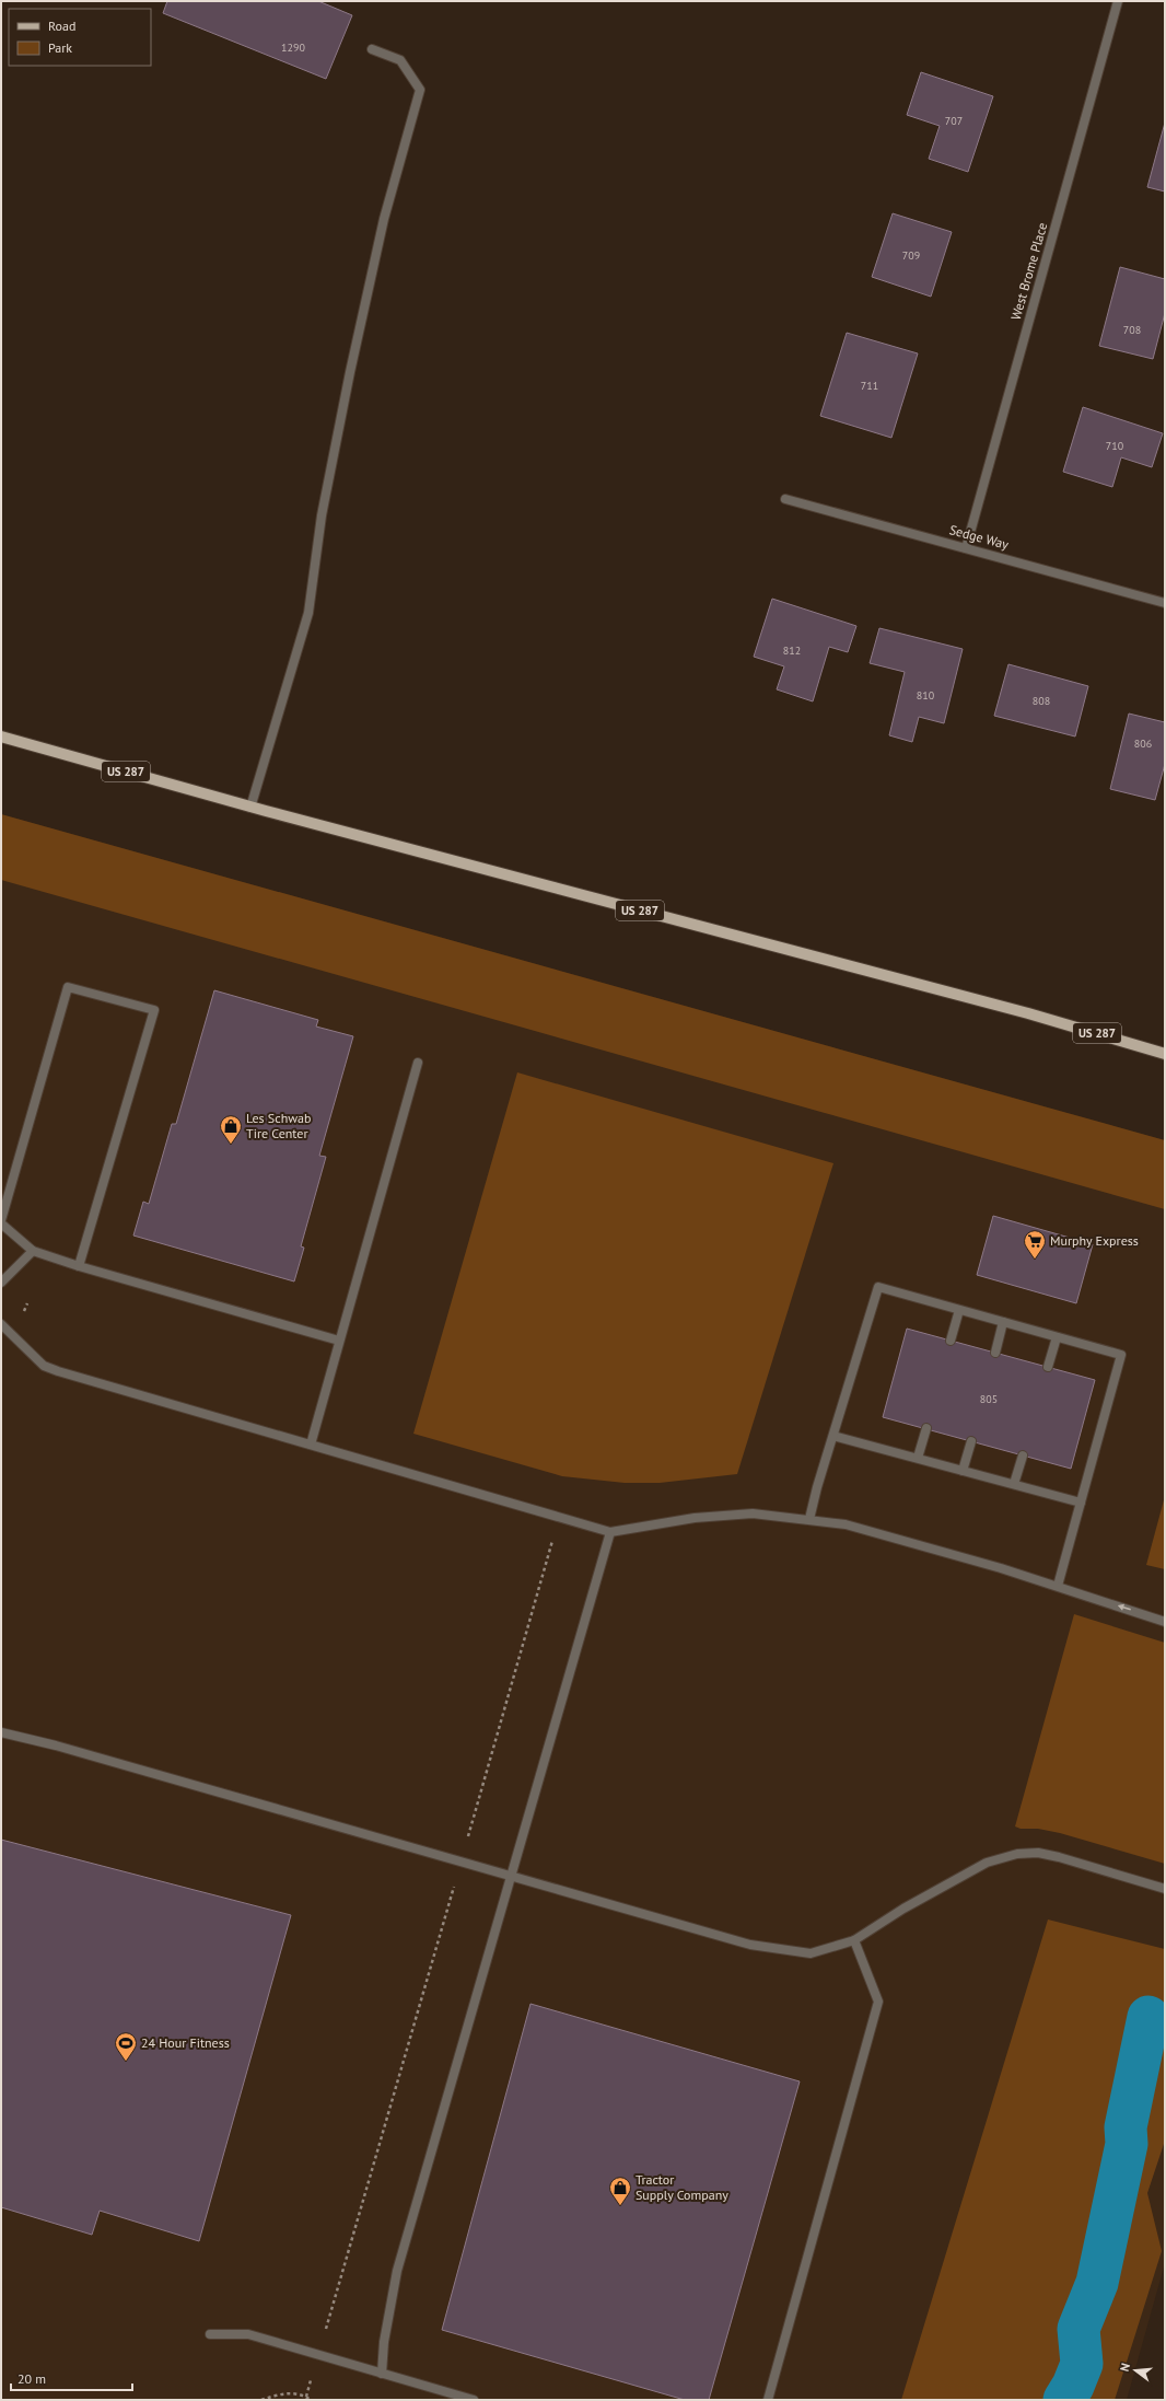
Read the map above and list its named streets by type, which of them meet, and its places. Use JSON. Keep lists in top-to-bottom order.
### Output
{
  "streets": {
    "main road": ["US 287"],
    "street": ["West Brome Place", "Sedge Way"]
  },
  "crossings": [
    ["West Brome Place", "Sedge Way"]
  ],
  "places": {
    "shop": ["Les Schwab Tire Center", "Tractor Supply Company"],
    "supermarket": ["Murphy Express"],
    "sports": ["24 Hour Fitness"]
  },
  "house_numbers": [
    "1290",
    "707",
    "709",
    "708",
    "711",
    "710",
    "812",
    "810",
    "808",
    "806",
    "805"
  ],
  "legend": ["Road", "Park"],
  "scale_bar": "20 m",
  "north": "left"
}
